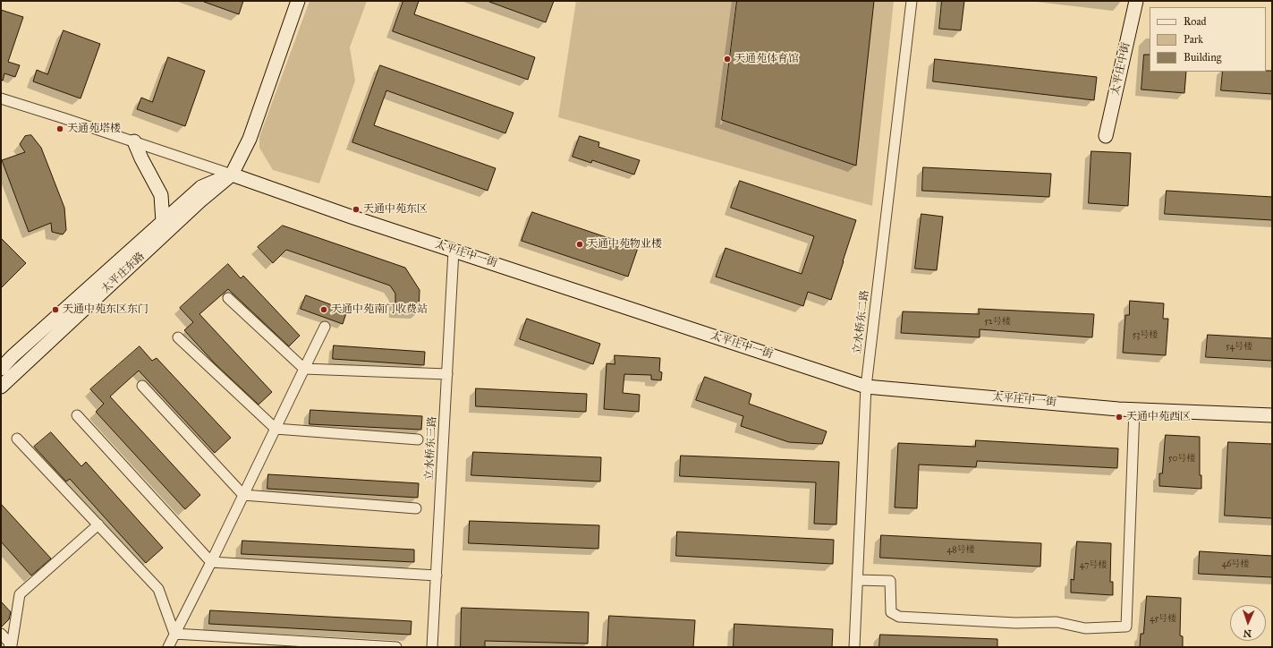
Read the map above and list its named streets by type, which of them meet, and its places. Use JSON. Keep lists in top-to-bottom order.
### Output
{
  "streets": {
    "street": [
      "太平庄中街",
      "太平庄中一街",
      "太平庄东路",
      "立水桥东二路",
      "立水桥东三路"
    ]
  },
  "crossings": [
    ["太平庄中一街", "太平庄东路"],
    ["太平庄中一街", "立水桥东二路"],
    ["太平庄中一街", "立水桥东三路"]
  ],
  "places": [
    "天通苑体育馆",
    "天通苑塔楼",
    "天通中苑东区",
    "天通中苑物业楼",
    "天通中苑东区东门",
    "天通中苑南门收费站",
    "天通中苑西区"
  ],
  "house_numbers": [
    "52号楼",
    "53号楼",
    "54号楼",
    "50号楼",
    "48号楼",
    "46号楼",
    "47号楼",
    "45号楼"
  ],
  "legend": ["Road", "Park", "Building"],
  "north": "bottom"
}
